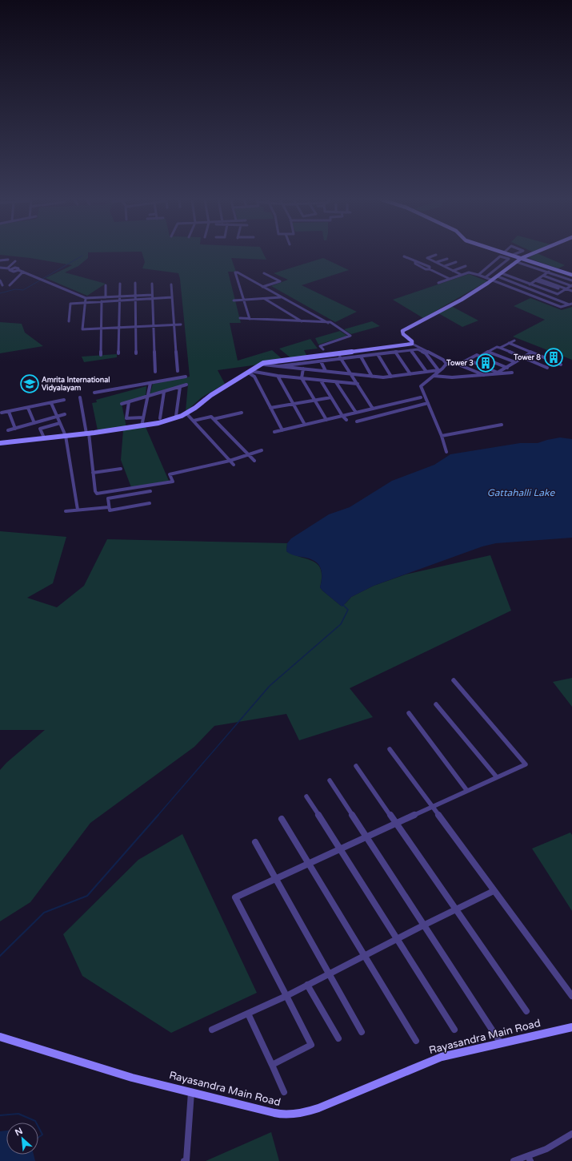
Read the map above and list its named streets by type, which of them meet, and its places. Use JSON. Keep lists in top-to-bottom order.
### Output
{
  "streets": {
    "street": ["Rayasandra Main Road"]
  },
  "water": ["Gattahalli Lake"],
  "places": {
    "building": ["Tower 8", "Tower 3"],
    "school or university": ["Amrita International Vidyalayam"]
  },
  "north": "top left"
}
